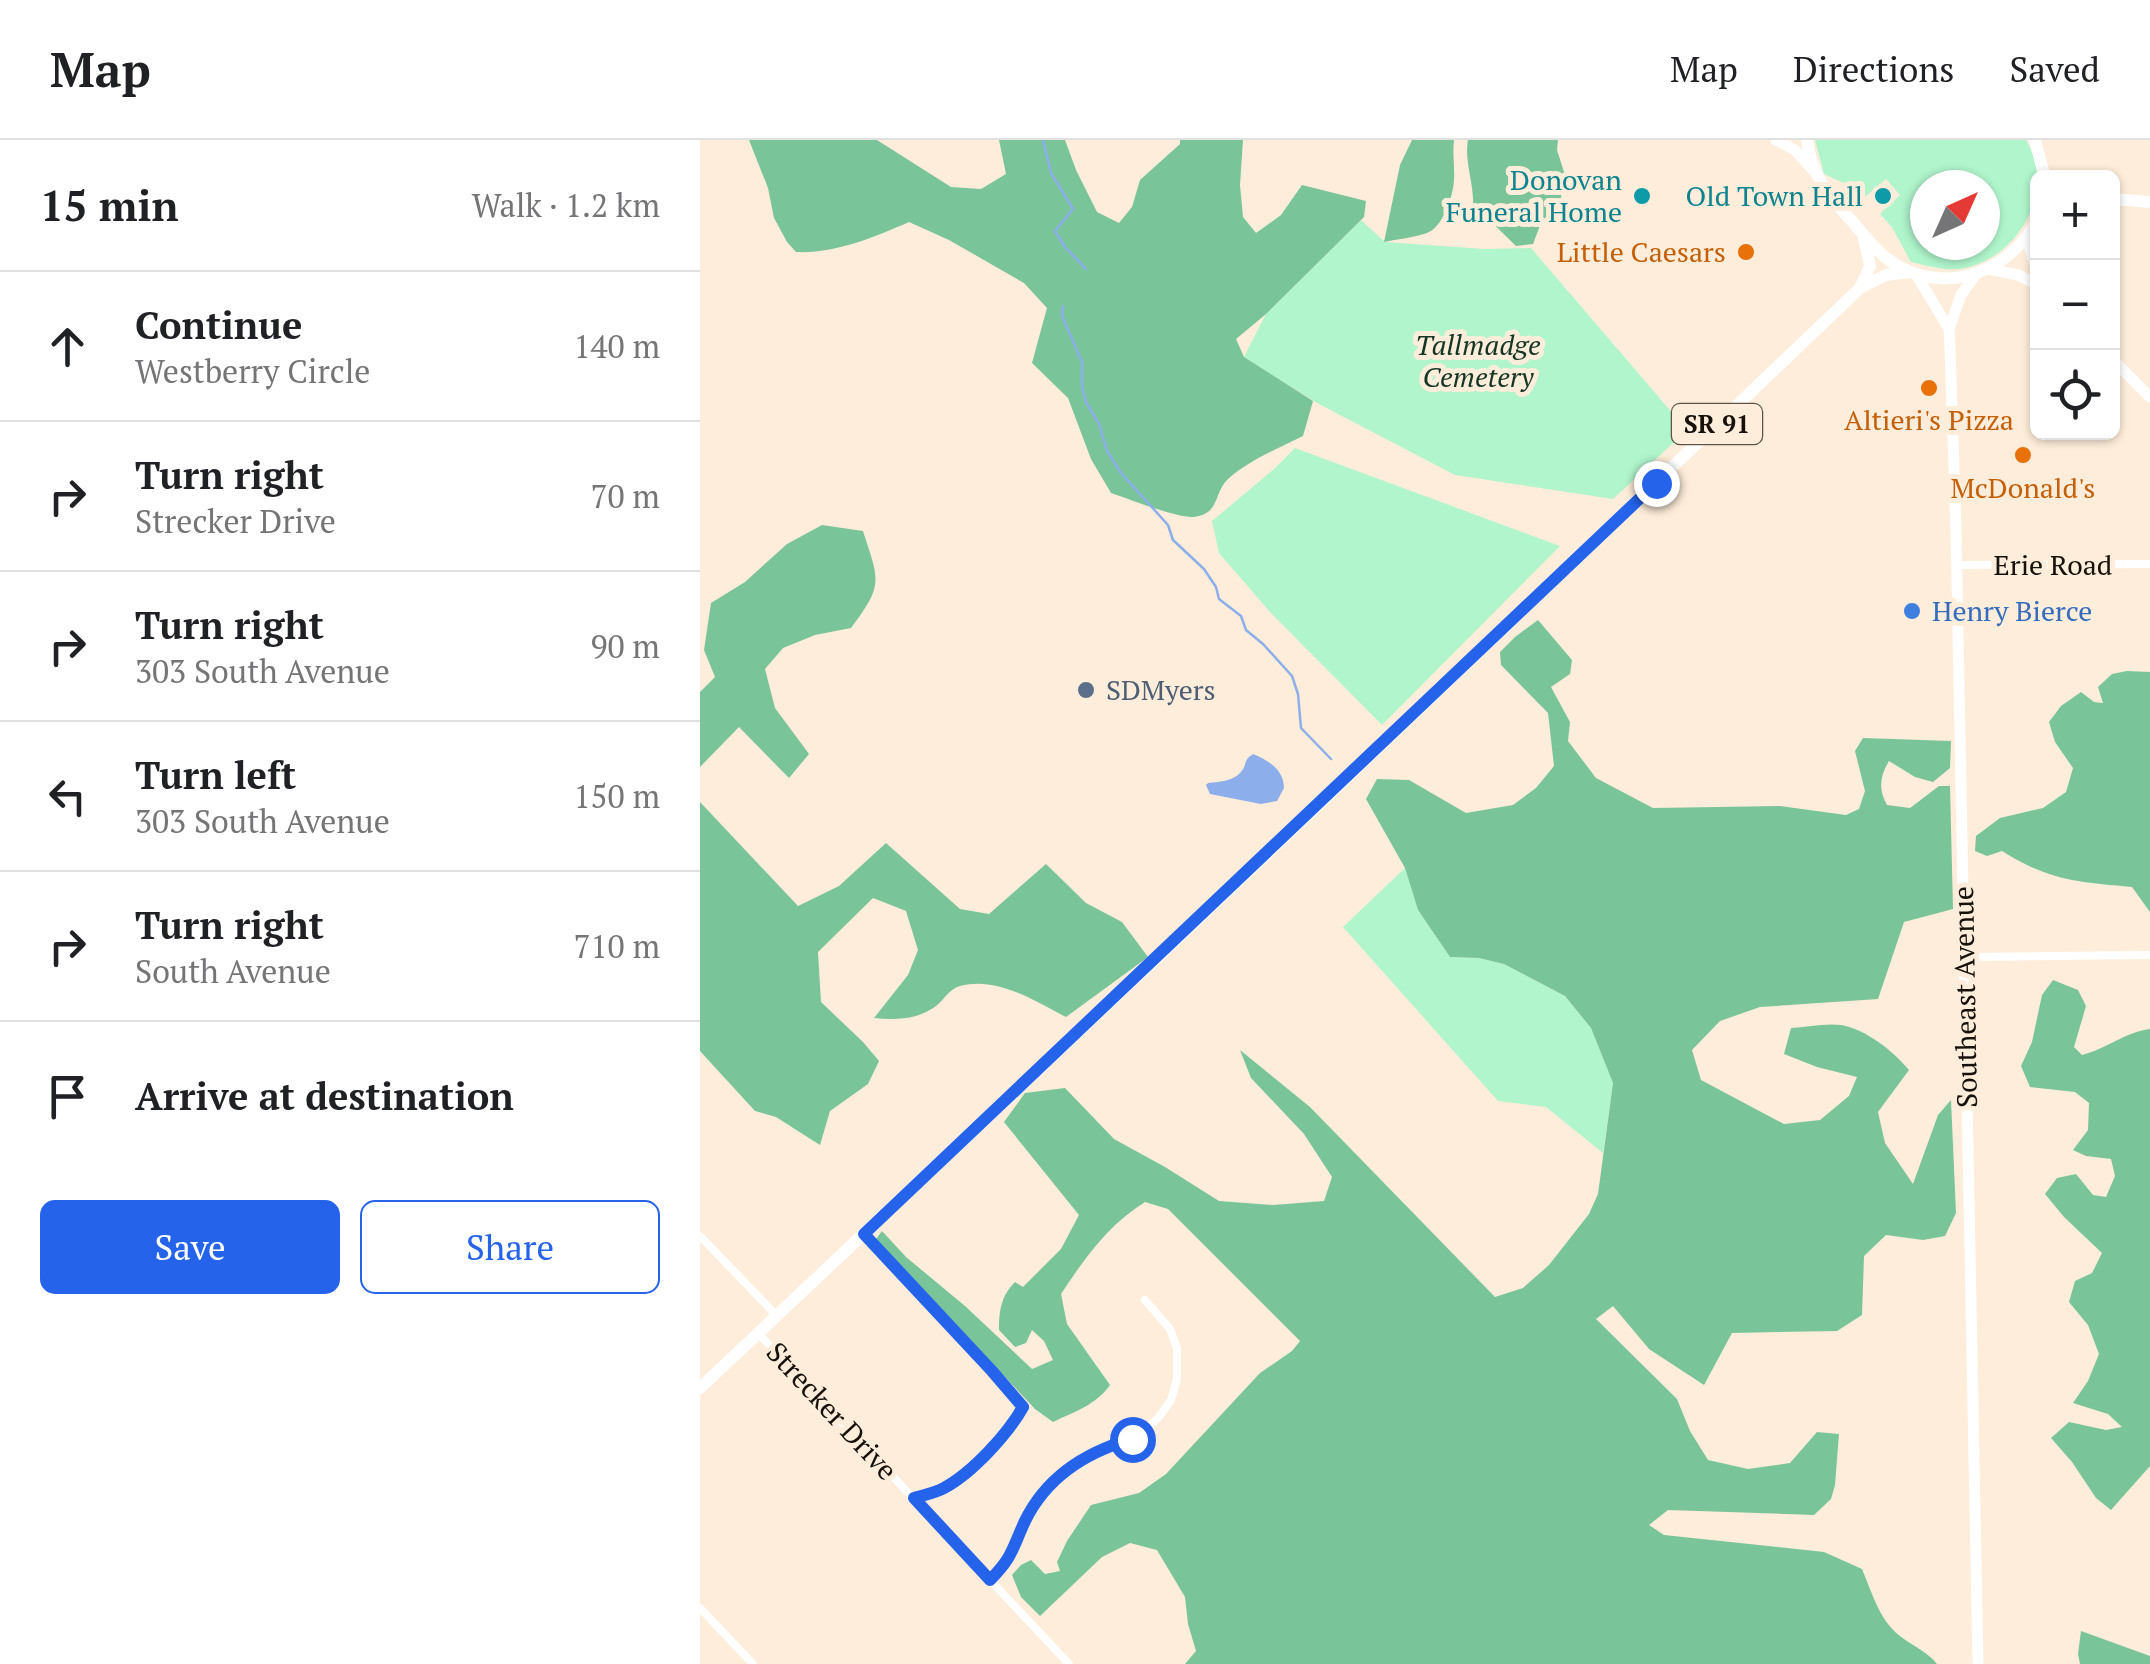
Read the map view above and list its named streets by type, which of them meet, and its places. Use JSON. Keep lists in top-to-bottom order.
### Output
{
  "streets": {
    "main road": ["SR 91"],
    "street": ["Erie Road", "Southeast Avenue", "Strecker Drive"]
  },
  "crossings": [
    ["SR 91", "Southeast Avenue"],
    ["SR 91", "Strecker Drive"],
    ["Erie Road", "Southeast Avenue"]
  ],
  "parks": ["Tallmadge Cemetery"],
  "places": [
    "Donovan Funeral Home",
    "Old Town Hall",
    "Little Caesars",
    "Altieri's Pizza",
    "McDonald's",
    "Henry Bierce",
    "SDMyers"
  ],
  "north": "top right",
  "page": {
    "header": "Map",
    "nav": ["Map", "Directions", "Saved"],
    "heading": ["15 min", "Walk · 1.2 km"],
    "map_buttons": ["+", "−"],
    "list": [
      ["Continue", "Westberry Circle", "140 m"],
      ["Turn right", "Strecker Drive", "70 m"],
      ["Turn right", "303 South Avenue", "90 m"],
      ["Turn left", "303 South Avenue", "150 m"],
      ["Turn right", "South Avenue", "710 m"],
      "Arrive at destination"
    ],
    "buttons": ["Save", "Share"]
  }
}
